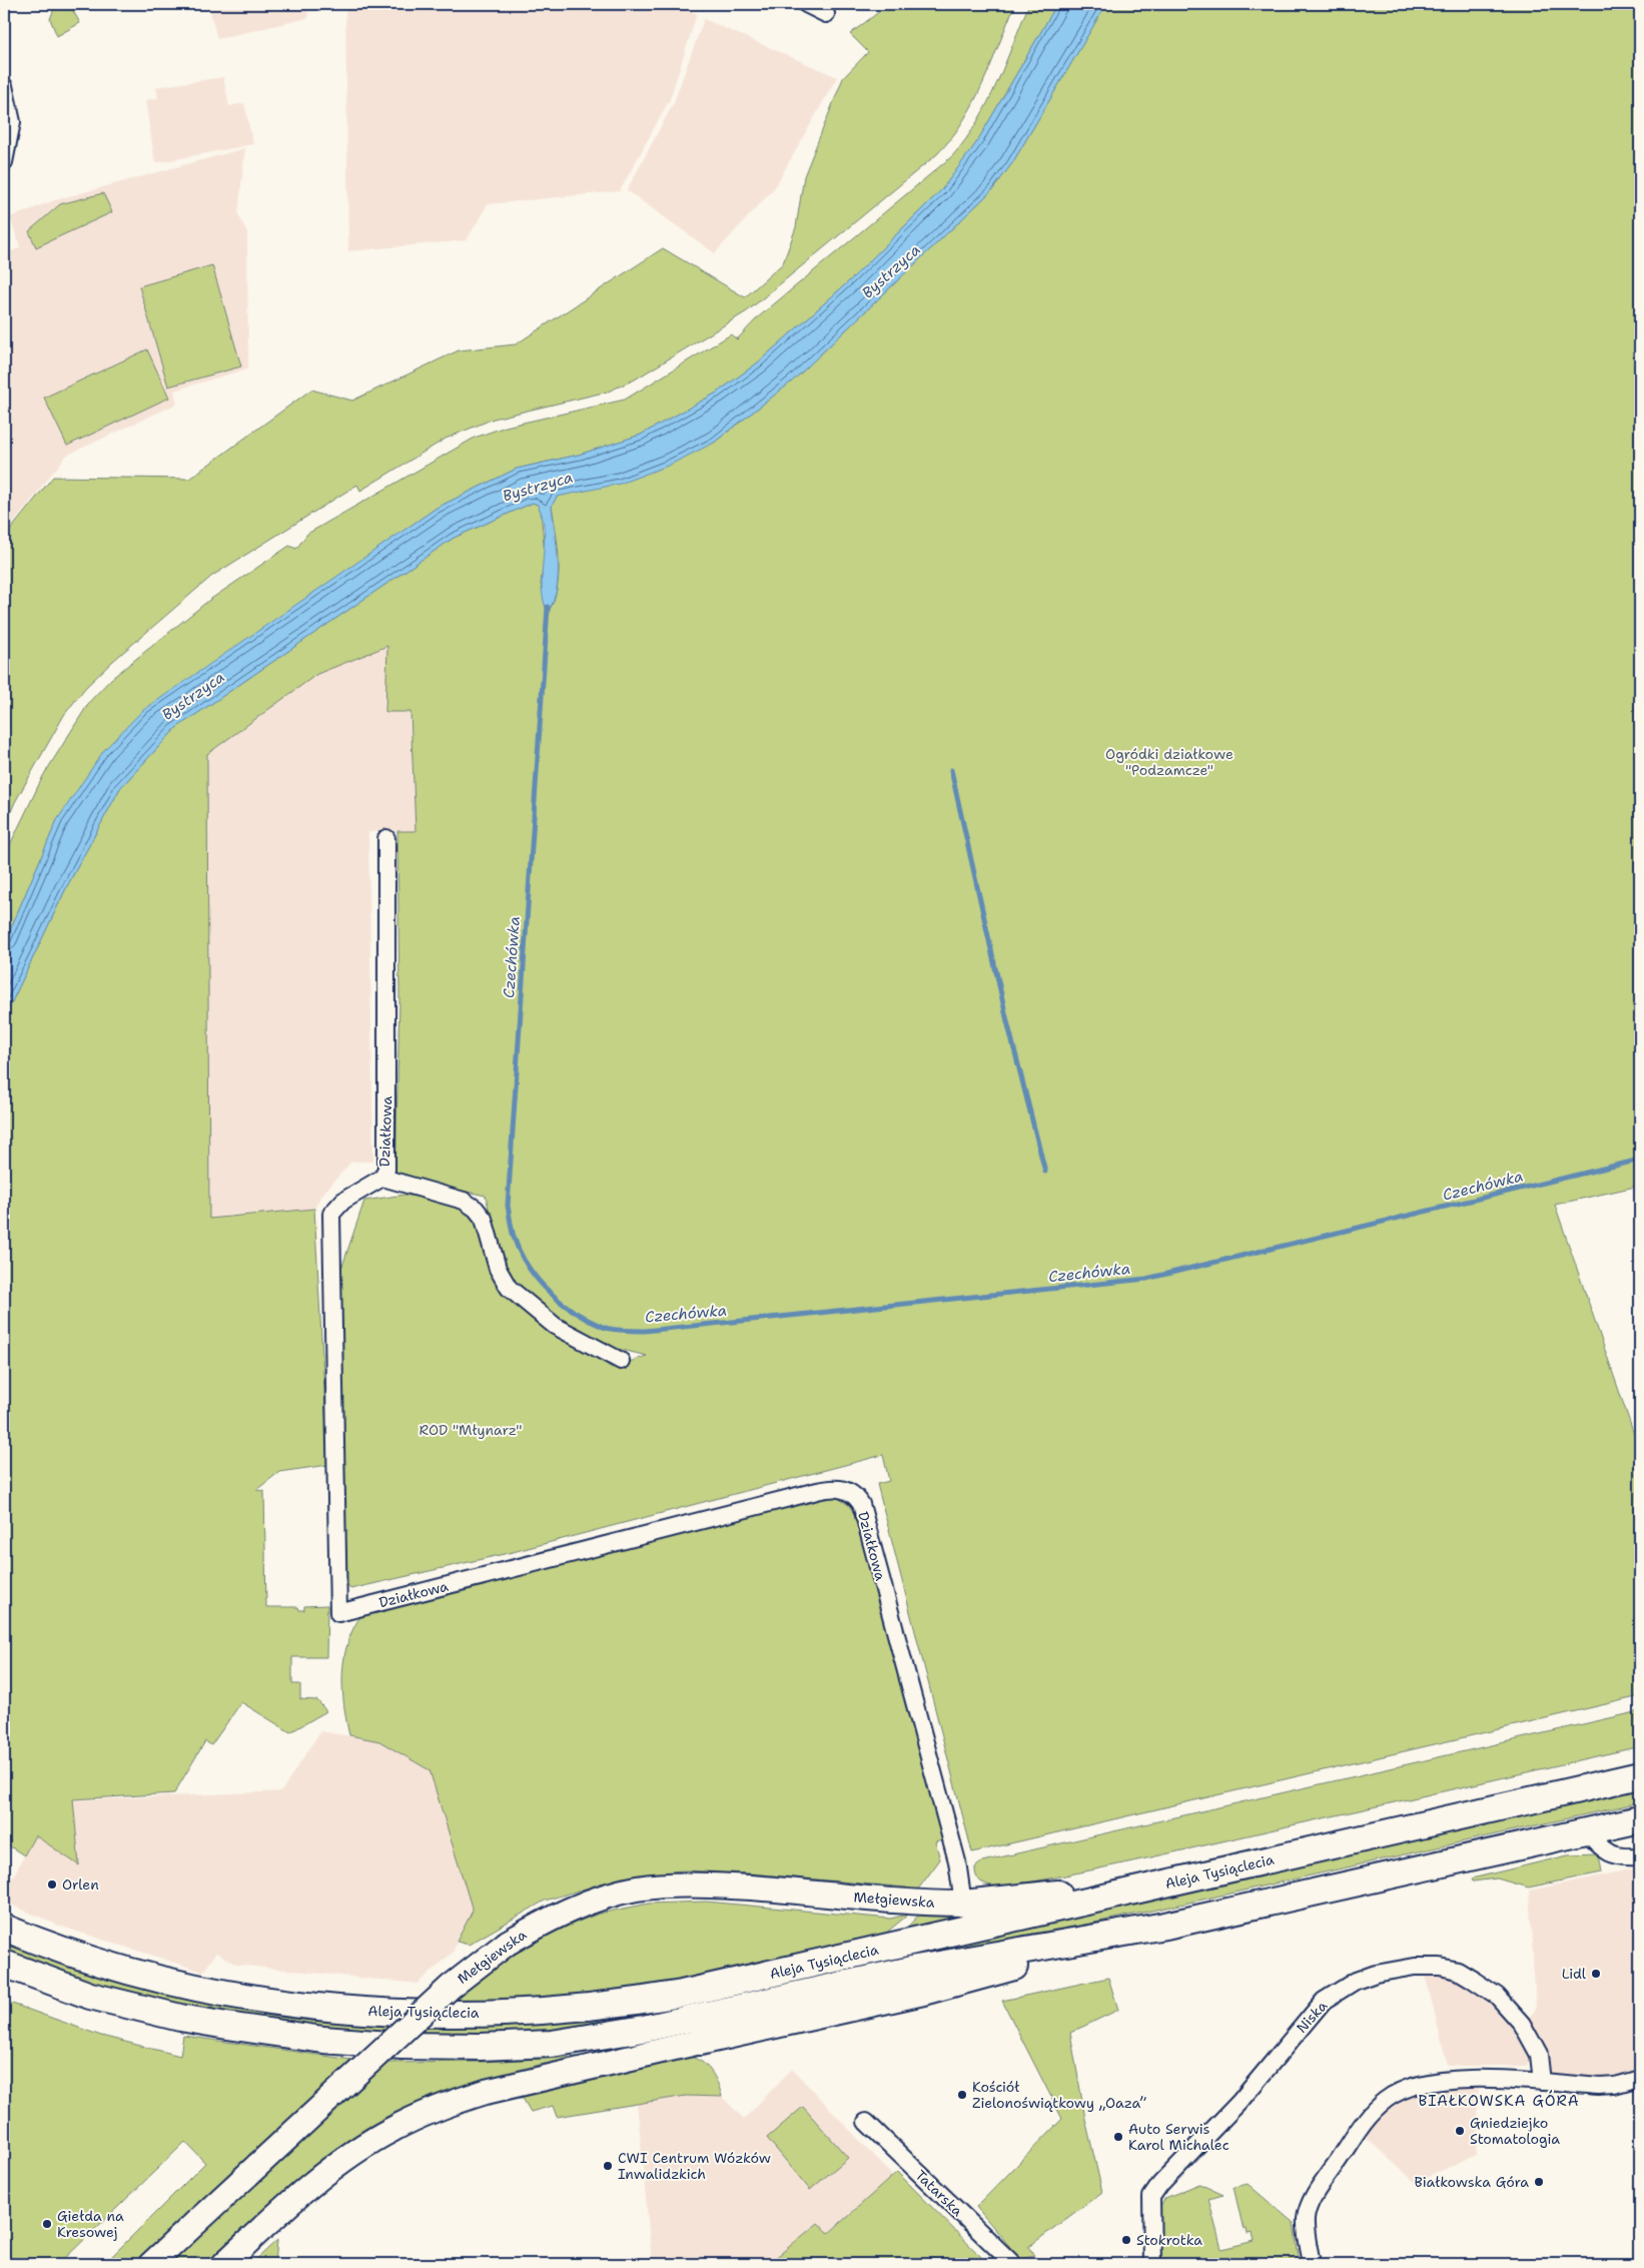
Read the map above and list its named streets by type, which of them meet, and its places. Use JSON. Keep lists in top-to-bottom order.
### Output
{
  "streets": {
    "main road": ["Aleja Tysiąclecia", "Mełgiewska"],
    "street": ["Działkowa", "Niska", "Tatarska"]
  },
  "crossings": [
    ["Działkowa", "Mełgiewska"]
  ],
  "districts": ["BIAŁKOWSKA GÓRA"],
  "water": ["Bystrzyca", "Czechówka"],
  "parks": ["Ogródki działkowe \"Podzamcze\"", "ROD \"Młynarz\""],
  "places": [
    "Orlen",
    "Lidl",
    "Kościół Zielonoświątkowy „Oaza”",
    "Gniedziejko Stomatologia",
    "Auto Serwis Karol Michalec",
    "CWI Centrum Wózków Inwalidzkich",
    "Białkowska Góra",
    "Giełda na Kresowej",
    "Stokrotka"
  ]
}
